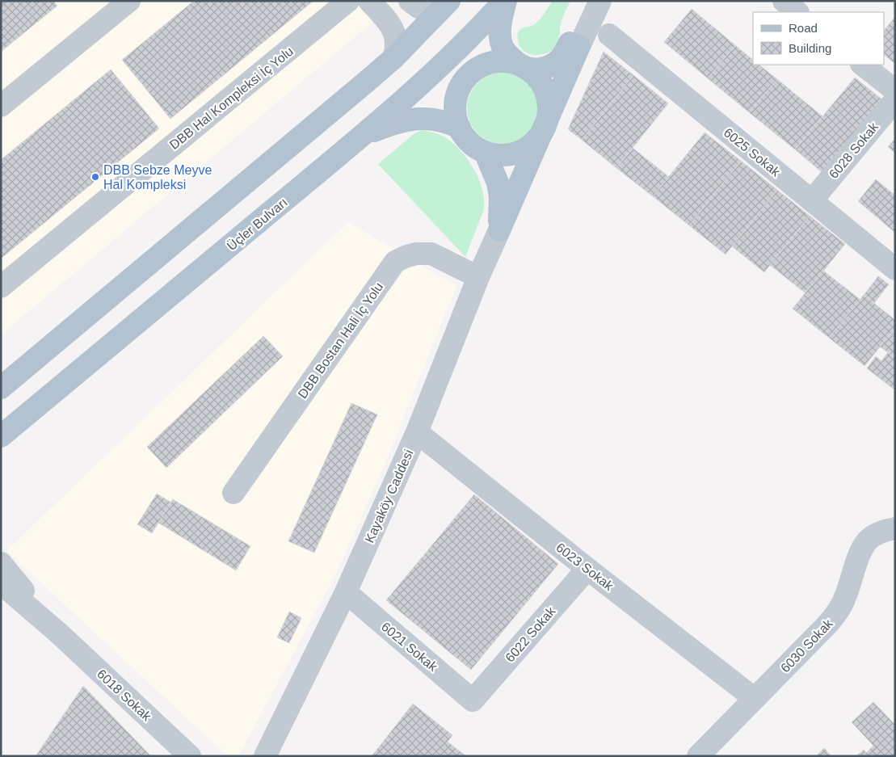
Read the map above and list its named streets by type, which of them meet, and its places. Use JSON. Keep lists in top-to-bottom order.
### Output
{
  "streets": {
    "main road": ["Üçler Bulvarı"],
    "street": [
      "DBB Hal Kompleksi İç Yolu",
      "6028 Sokak",
      "6025 Sokak",
      "DBB Bostan Hali İç Yolu",
      "Kayaköy Caddesi",
      "6023 Sokak",
      "6022 Sokak",
      "6030 Sokak",
      "6021 Sokak",
      "6018 Sokak"
    ]
  },
  "crossings": [
    ["6028 Sokak", "6025 Sokak"],
    ["DBB Bostan Hali İç Yolu", "Kayaköy Caddesi"],
    ["Kayaköy Caddesi", "6023 Sokak"],
    ["Kayaköy Caddesi", "6021 Sokak"],
    ["6023 Sokak", "6022 Sokak"],
    ["6023 Sokak", "6030 Sokak"],
    ["6022 Sokak", "6021 Sokak"]
  ],
  "places": ["DBB Sebze Meyve Hal Kompleksi"],
  "legend": ["Road", "Building"]
}
